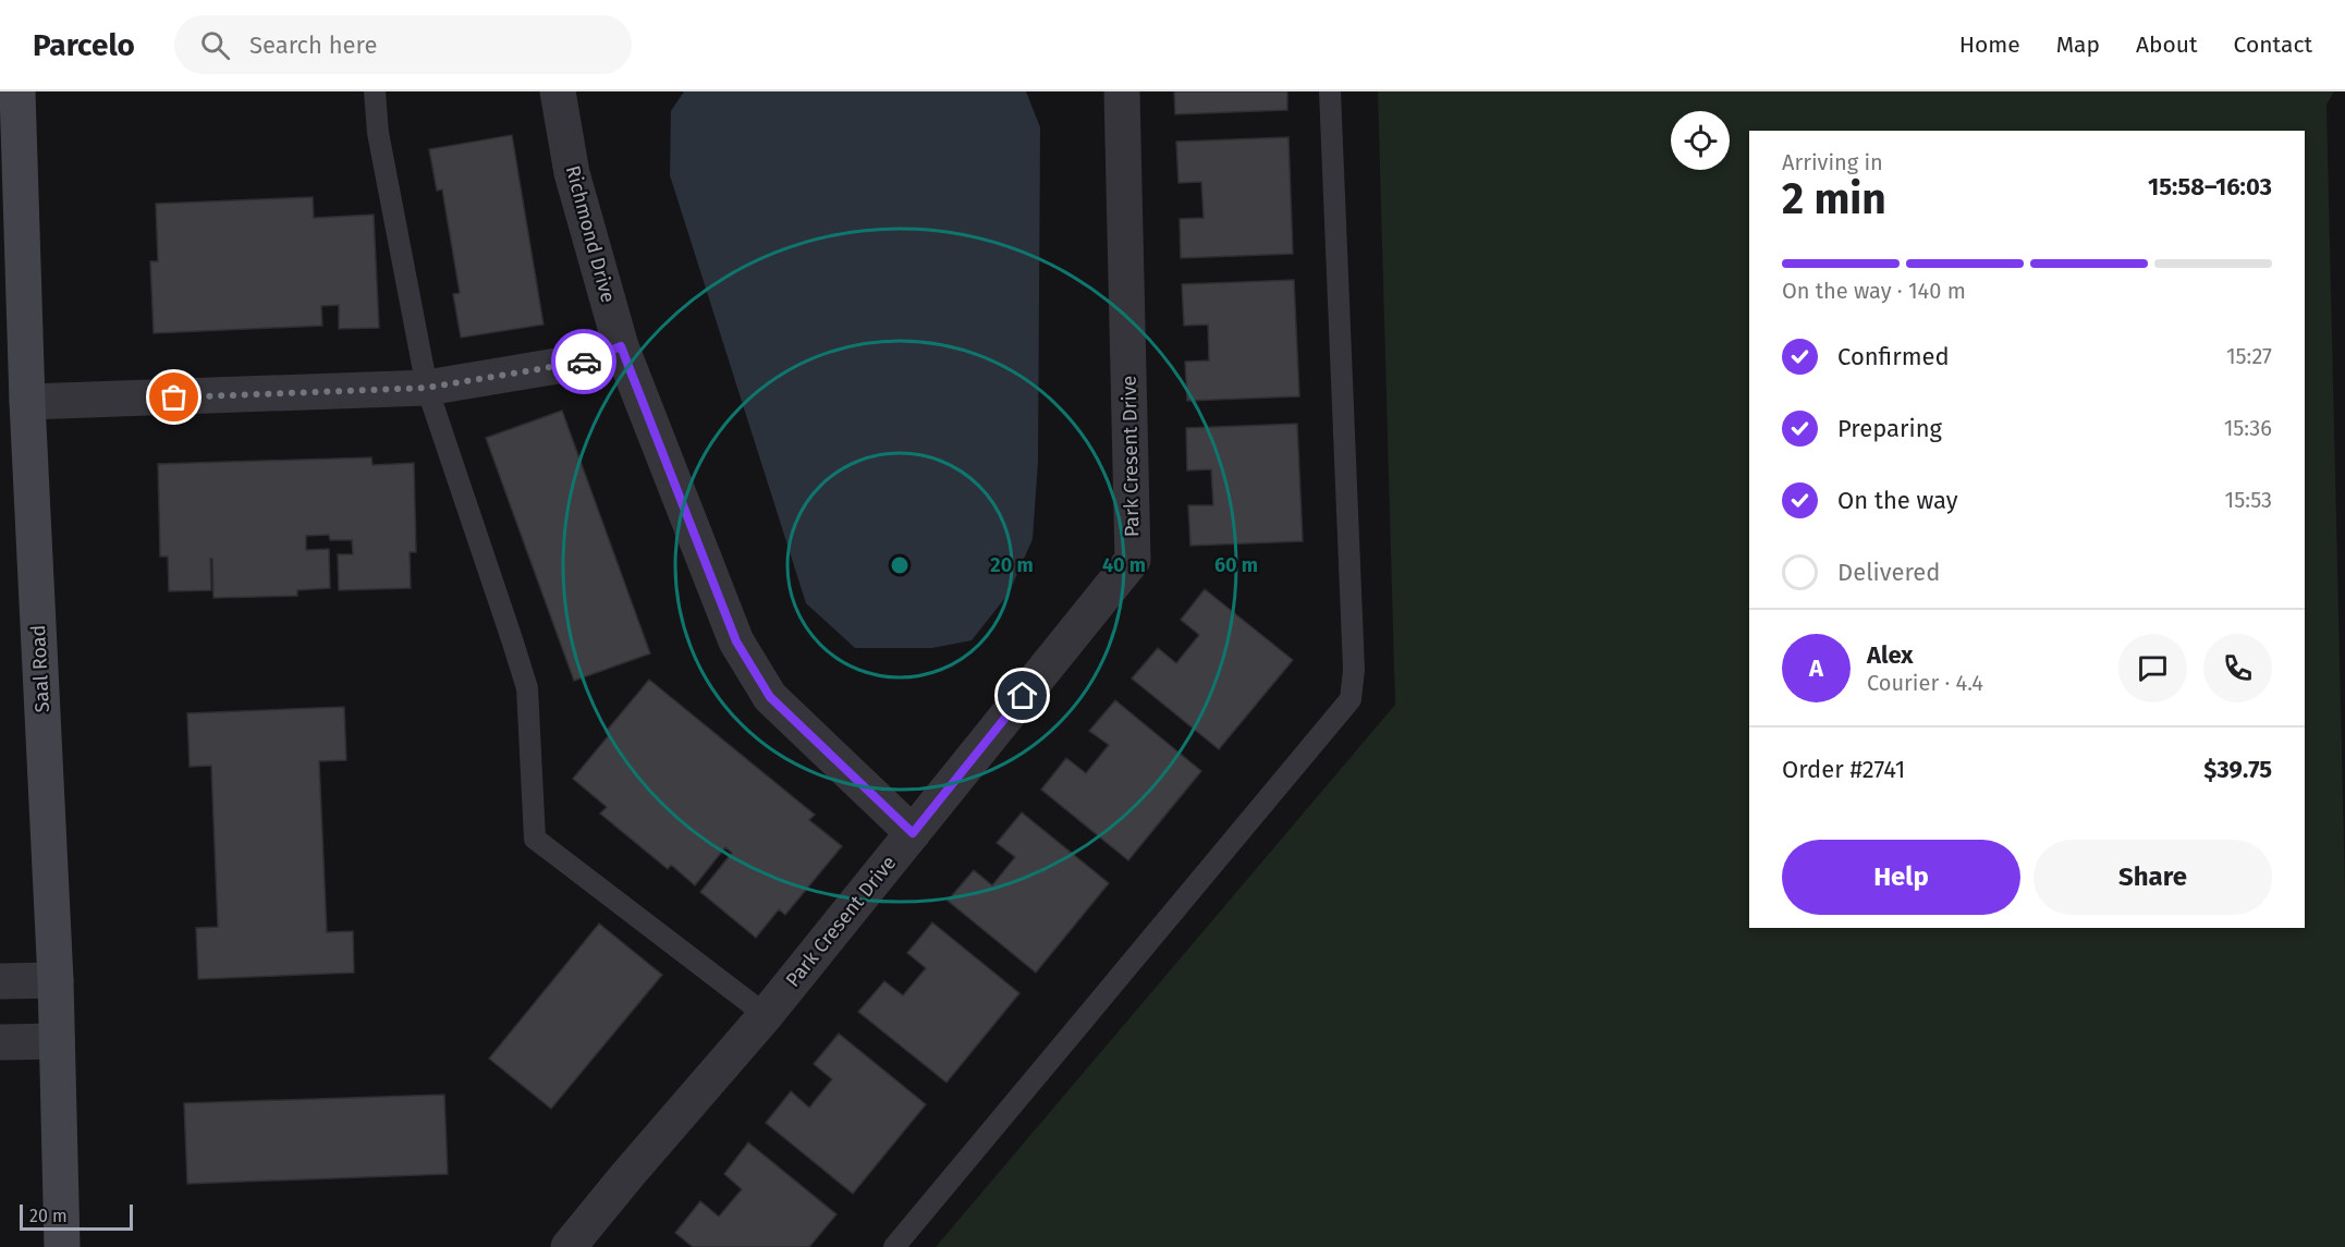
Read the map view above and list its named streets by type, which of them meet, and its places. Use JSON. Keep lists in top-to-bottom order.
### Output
{
  "streets": {
    "street": ["Richmond Drive", "Park Cresent Drive", "Saal Road"]
  },
  "crossings": [
    ["Richmond Drive", "Park Cresent Drive"]
  ],
  "scale_bar": "20 m",
  "page": {
    "header": "Parcelo",
    "search": "Search here",
    "nav": [
      "Home",
      "Map",
      "About",
      "Contact"
    ],
    "heading": ["2 min", "Arriving in", "15:58–16:03"],
    "panel": [
      "Alex",
      "Courier · 4.4",
      "Order #2741",
      "$39.75"
    ],
    "bar": "On the way · 140 m",
    "list": [
      ["Confirmed", "15:27"],
      ["Preparing", "15:36"],
      ["On the way", "15:53"],
      "Delivered"
    ],
    "round": "A",
    "buttons": ["Help", "Share"],
    "scale": "20 m"
  },
  "rings": ["20 m", "40 m", "60 m"]
}
